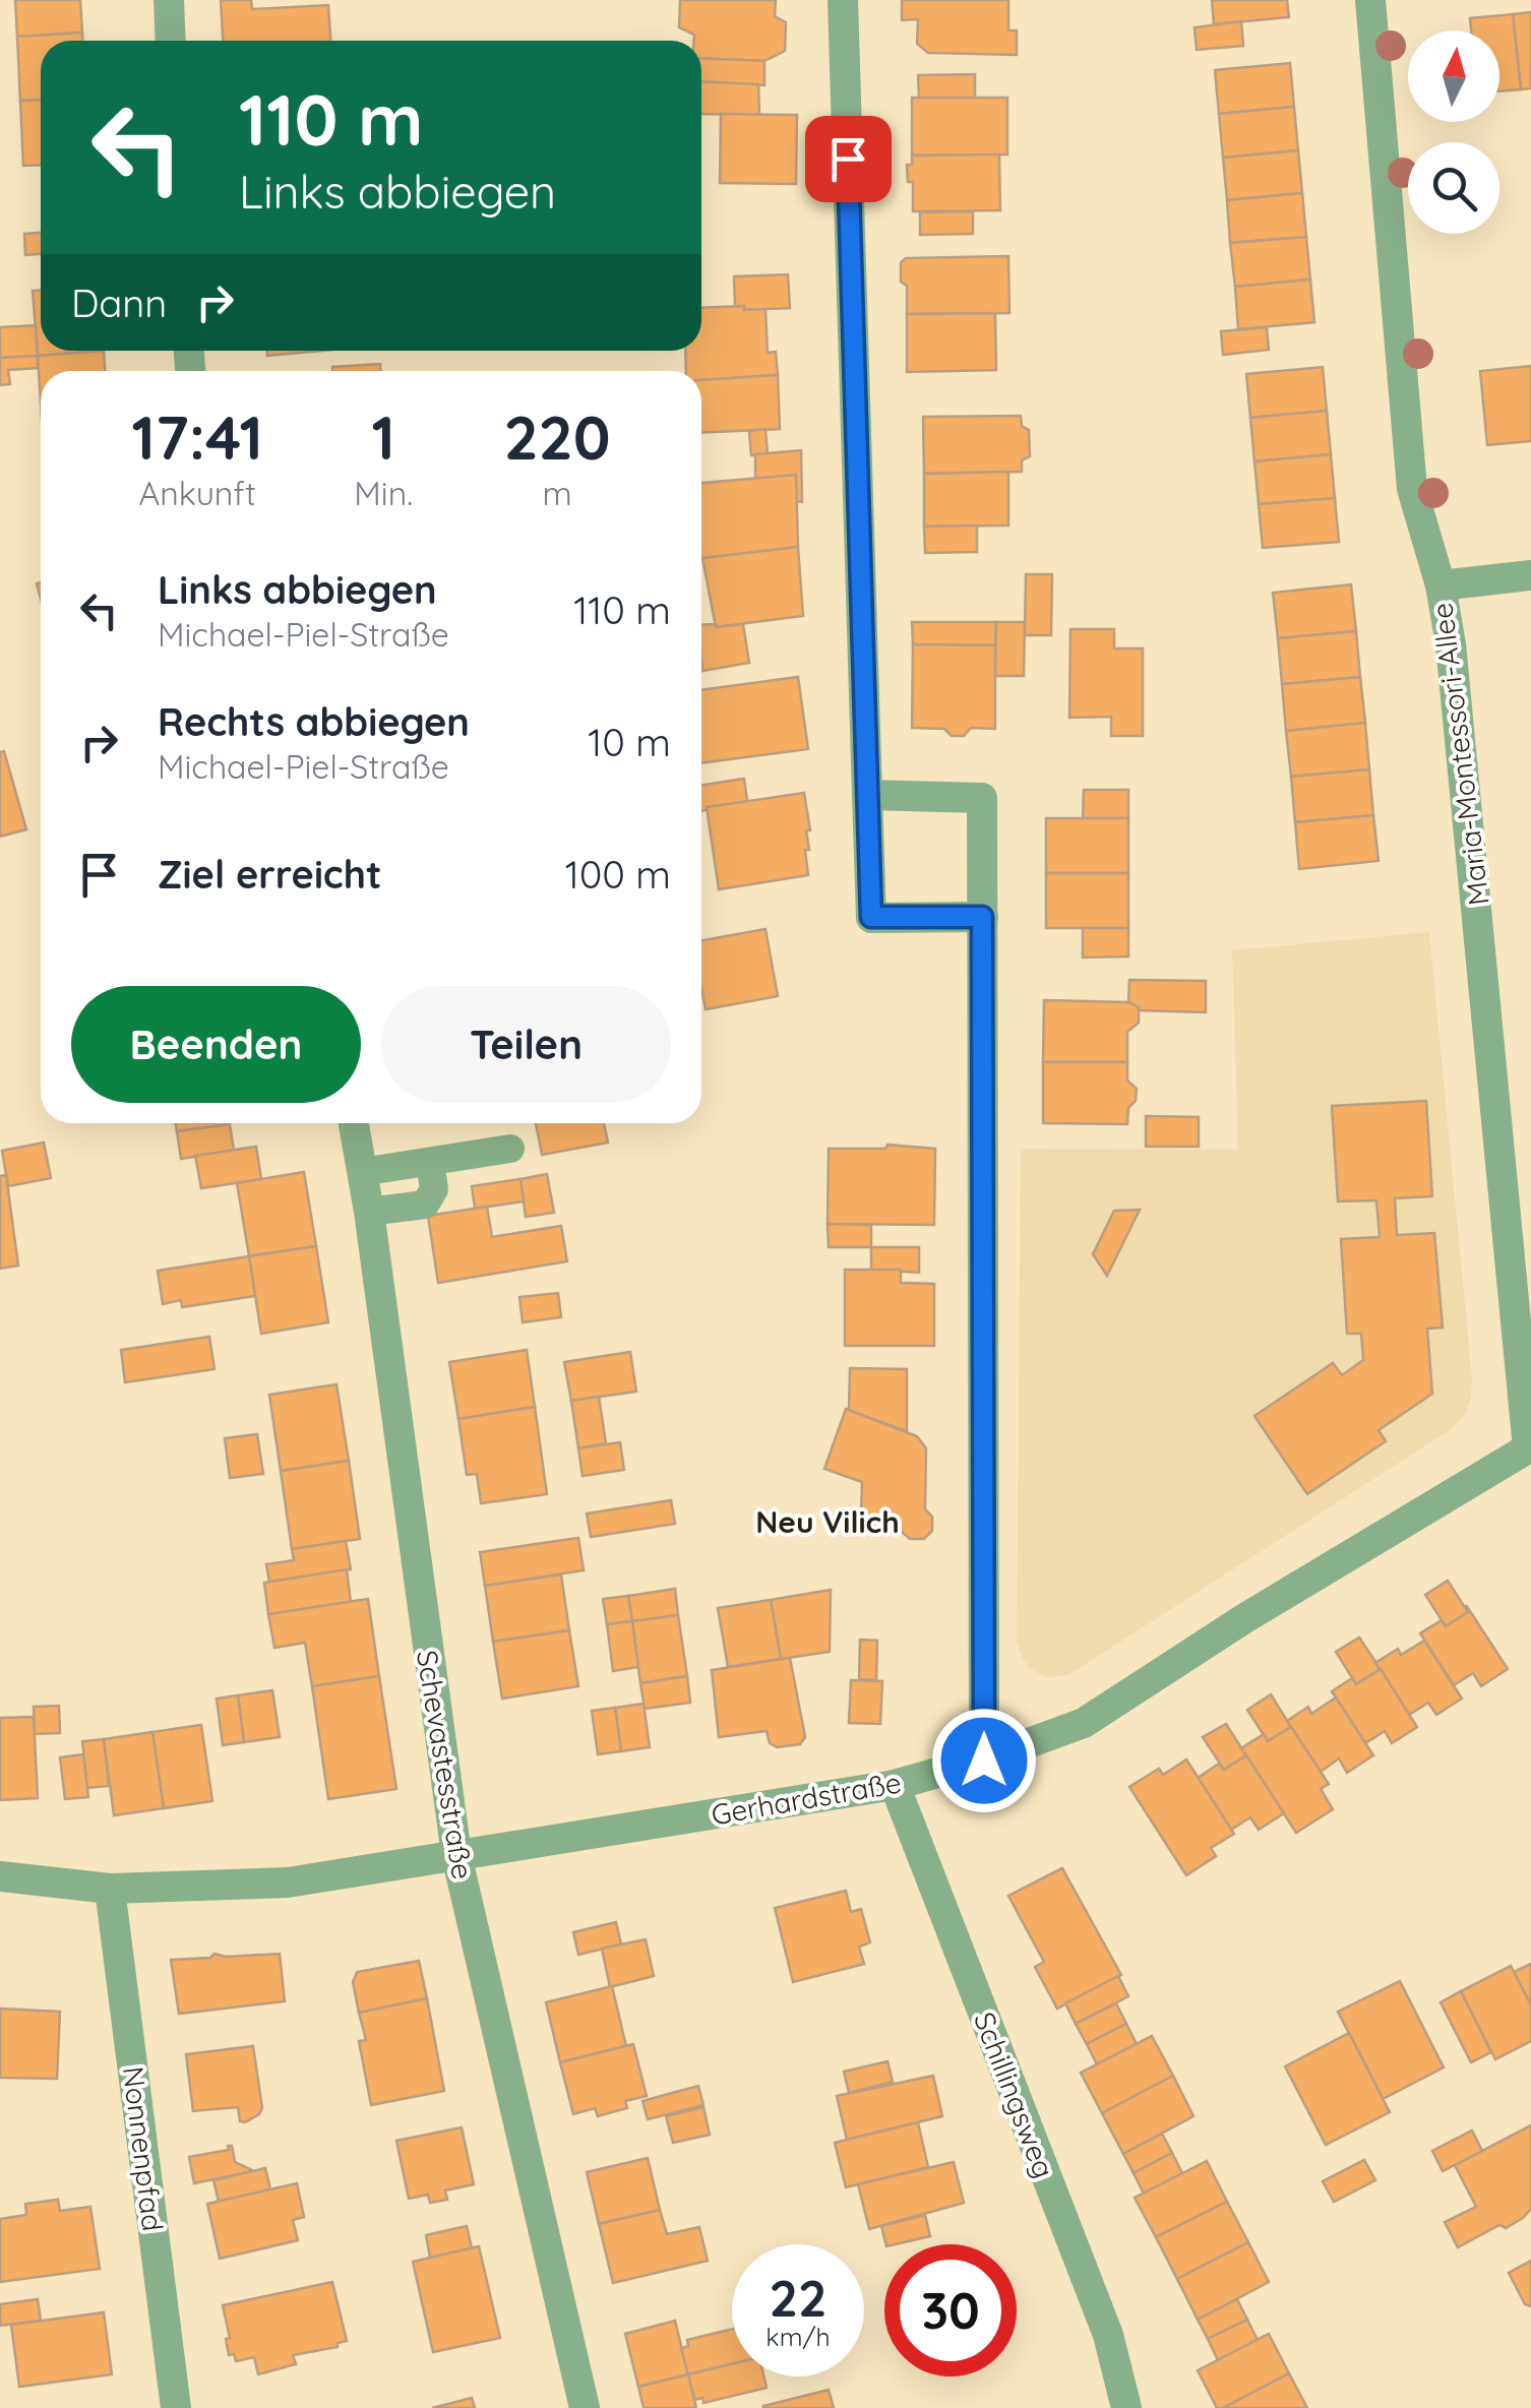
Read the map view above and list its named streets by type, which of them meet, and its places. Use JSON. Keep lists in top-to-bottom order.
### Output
{
  "streets": {
    "street": [
      "Maria-Montessori-Allee",
      "Schevastesstraße",
      "Gerhardstraße",
      "Schillingsweg",
      "Nonnenpfad"
    ]
  },
  "crossings": [
    ["Maria-Montessori-Allee", "Gerhardstraße"],
    ["Schevastesstraße", "Gerhardstraße"],
    ["Gerhardstraße", "Schillingsweg"],
    ["Gerhardstraße", "Nonnenpfad"]
  ],
  "districts": ["Neu Vilich"],
  "north": "top",
  "page": {
    "turn": ["110 m", "Links abbiegen"],
    "then": "Dann",
    "eta": [
      "17:41",
      "Ankunft",
      "1",
      "Min.",
      "220",
      "m"
    ],
    "list": [
      {
        "name": "Links abbiegen",
        "note": "Michael-Piel-Straße",
        "value": "110 m"
      },
      {
        "name": "Rechts abbiegen",
        "note": "Michael-Piel-Straße",
        "value": "10 m"
      },
      {
        "name": "Ziel erreicht",
        "value": "100 m"
      }
    ],
    "buttons": ["Beenden", "Teilen"],
    "speed": "22 km/h",
    "limit": "30"
  }
}
